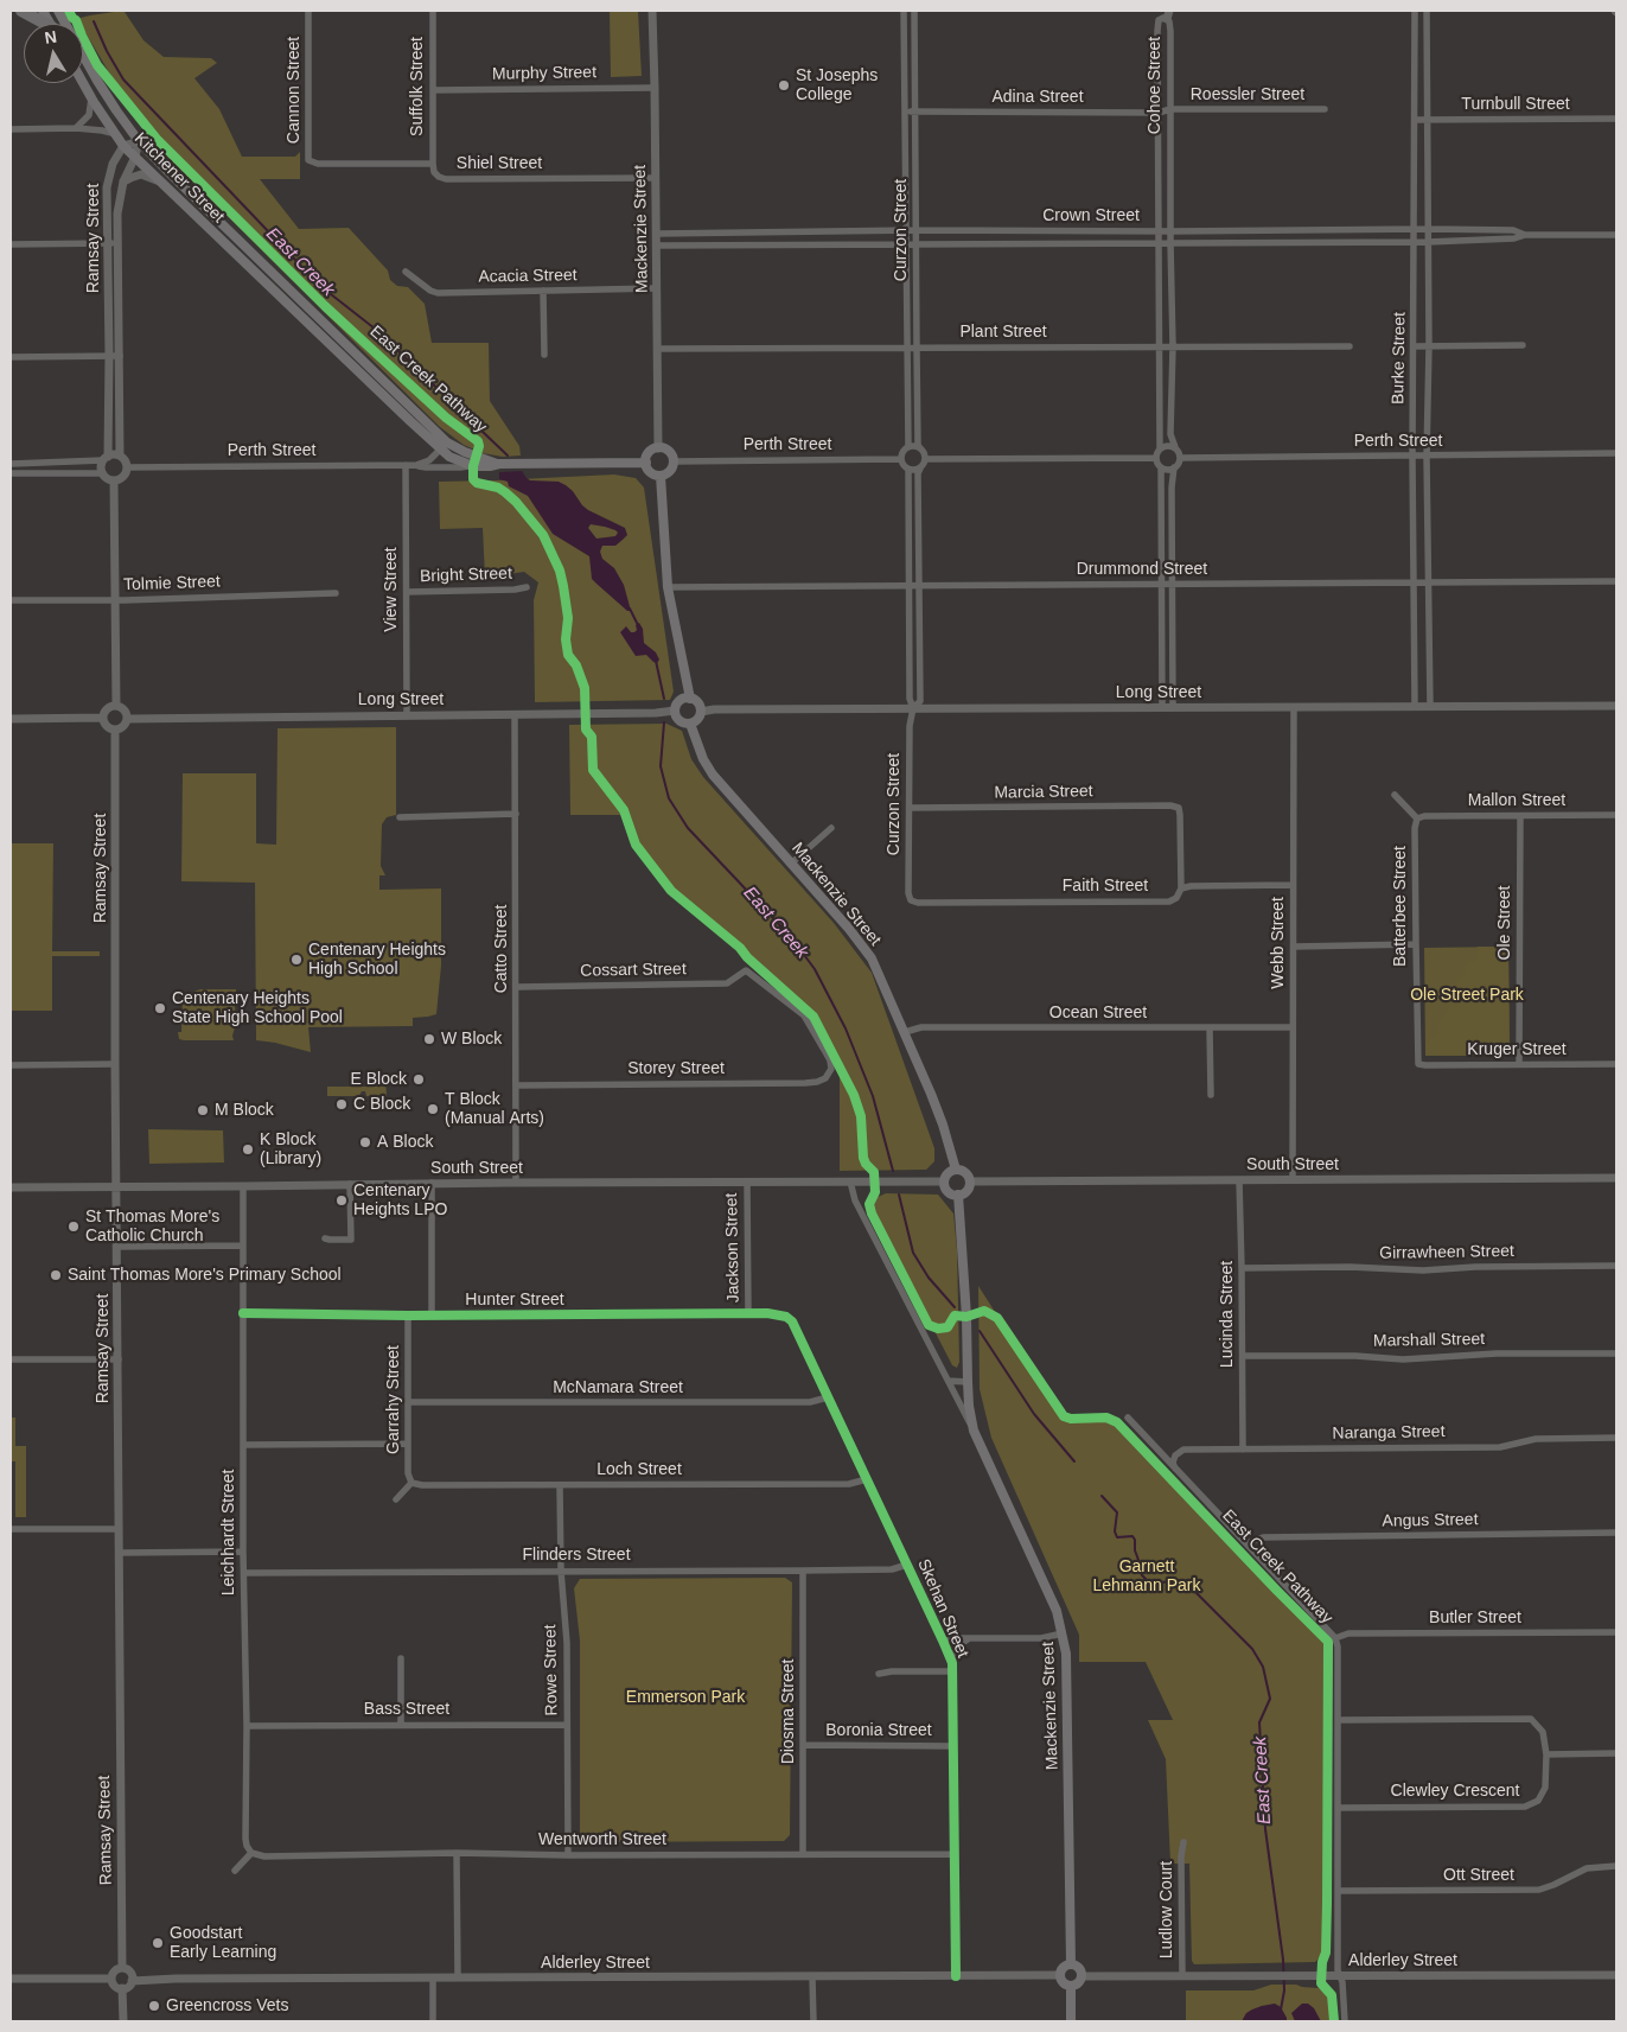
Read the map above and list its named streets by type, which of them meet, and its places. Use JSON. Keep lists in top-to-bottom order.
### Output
{
  "streets": {
    "main road": ["Kitchener Street", "Mackenzie Street", "Perth Street"],
    "street": [
      "Murphy Street",
      "Cohoe Street",
      "Suffolk Street",
      "Cannon Street",
      "Roessler Street",
      "Adina Street",
      "Turnbull Street",
      "Shiel Street",
      "Crown Street",
      "Curzon Street",
      "Ramsay Street",
      "Acacia Street",
      "Plant Street",
      "Burke Street",
      "Drummond Street",
      "Bright Street",
      "Tolmie Street",
      "View Street",
      "Long Street",
      "Marcia Street",
      "Mallon Street",
      "Faith Street",
      "Batterbee Street",
      "Ole Street",
      "Webb Street",
      "Catto Street",
      "Cossart Street",
      "Ocean Street",
      "Kruger Street",
      "Storey Street",
      "South Street",
      "Jackson Street",
      "Girrawheen Street",
      "Hunter Street",
      "Lucinda Street",
      "Marshall Street",
      "McNamara Street",
      "Garrahy Street",
      "Naranga Street",
      "Loch Street",
      "Angus Street",
      "Leichhardt Street",
      "Flinders Street",
      "Skehan Street",
      "Butler Street",
      "Rowe Street",
      "Bass Street",
      "Diosma Street",
      "Boronia Street",
      "Clewley Crescent",
      "Wentworth Street",
      "Ott Street",
      "Ludlow Court",
      "Alderley Street"
    ],
    "cycle path": ["East Creek Pathway"]
  },
  "crossings": [
    ["Murphy Street", "Suffolk Street"],
    ["Murphy Street", "Mackenzie Street"],
    ["Cohoe Street", "Roessler Street"],
    ["Cohoe Street", "Adina Street"],
    ["Cohoe Street", "Crown Street"],
    ["Cohoe Street", "Plant Street"],
    ["Cohoe Street", "Perth Street"],
    ["Suffolk Street", "Shiel Street"],
    ["Cannon Street", "Shiel Street"],
    ["Roessler Street", "Adina Street"],
    ["Adina Street", "Curzon Street"],
    ["Turnbull Street", "Burke Street"],
    ["Shiel Street", "Mackenzie Street"],
    ["Kitchener Street", "Ramsay Street"],
    ["Kitchener Street", "Perth Street"],
    ["Crown Street", "Mackenzie Street"],
    ["Crown Street", "Curzon Street"],
    ["Crown Street", "Burke Street"],
    ["Mackenzie Street", "Acacia Street"],
    ["Mackenzie Street", "Plant Street"],
    ["Mackenzie Street", "Perth Street"],
    ["Mackenzie Street", "Long Street"],
    ["Mackenzie Street", "Ocean Street"],
    ["Mackenzie Street", "South Street"],
    ["Mackenzie Street", "Alderley Street"],
    ["Curzon Street", "Plant Street"],
    ["Curzon Street", "Perth Street"],
    ["Curzon Street", "Drummond Street"],
    ["Curzon Street", "Long Street"],
    ["Curzon Street", "Marcia Street"],
    ["Curzon Street", "Faith Street"],
    ["Ramsay Street", "Perth Street"],
    ["Ramsay Street", "Long Street"],
    ["Ramsay Street", "South Street"],
    ["Ramsay Street", "Alderley Street"],
    ["Burke Street", "Perth Street"],
    ["Burke Street", "Drummond Street"],
    ["Burke Street", "Long Street"],
    ["Perth Street", "View Street"],
    ["Bright Street", "View Street"],
    ["View Street", "Long Street"],
    ["Long Street", "Webb Street"],
    ["Long Street", "Catto Street"],
    ["Marcia Street", "Faith Street"],
    ["Mallon Street", "Batterbee Street"],
    ["Mallon Street", "Ole Street"],
    ["Faith Street", "Webb Street"],
    ["Batterbee Street", "Kruger Street"],
    ["Ole Street", "Kruger Street"],
    ["Webb Street", "Ocean Street"],
    ["Webb Street", "South Street"],
    ["Catto Street", "Cossart Street"],
    ["Catto Street", "Storey Street"],
    ["Catto Street", "South Street"],
    ["Cossart Street", "Storey Street"],
    ["South Street", "Jackson Street"],
    ["South Street", "Lucinda Street"],
    ["South Street", "Leichhardt Street"],
    ["Jackson Street", "Hunter Street"],
    ["Girrawheen Street", "Lucinda Street"],
    ["Hunter Street", "Garrahy Street"],
    ["Hunter Street", "Leichhardt Street"],
    ["Hunter Street", "Skehan Street"],
    ["Lucinda Street", "Marshall Street"],
    ["Lucinda Street", "Naranga Street"],
    ["McNamara Street", "Garrahy Street"],
    ["McNamara Street", "Skehan Street"],
    ["Garrahy Street", "Loch Street"],
    ["Loch Street", "Skehan Street"],
    ["Loch Street", "Rowe Street"],
    ["Leichhardt Street", "Flinders Street"],
    ["Leichhardt Street", "Bass Street"],
    ["Leichhardt Street", "Wentworth Street"],
    ["Flinders Street", "Skehan Street"],
    ["Flinders Street", "Rowe Street"],
    ["Flinders Street", "Diosma Street"],
    ["Skehan Street", "Boronia Street"],
    ["Skehan Street", "Wentworth Street"],
    ["Skehan Street", "Alderley Street"],
    ["Rowe Street", "Bass Street"],
    ["Rowe Street", "Wentworth Street"],
    ["Diosma Street", "Boronia Street"],
    ["Diosma Street", "Wentworth Street"],
    ["Ludlow Court", "Alderley Street"]
  ],
  "water": ["East Creek"],
  "parks": ["Ole Street Park", "Garnett Lehmann Park", "Emmerson Park"],
  "places": [
    "St Josephs College",
    "Centenary Heights High School",
    "Centenary Heights State High School Pool",
    "W Block",
    "E Block",
    "C Block",
    "T Block (Manual Arts)",
    "M Block",
    "A Block",
    "K Block (Library)",
    "Centenary Heights LPO",
    "St Thomas More's Catholic Church",
    "Saint Thomas More's Primary School",
    "Goodstart Early Learning",
    "Greencross Vets"
  ],
  "north": "top"
}
